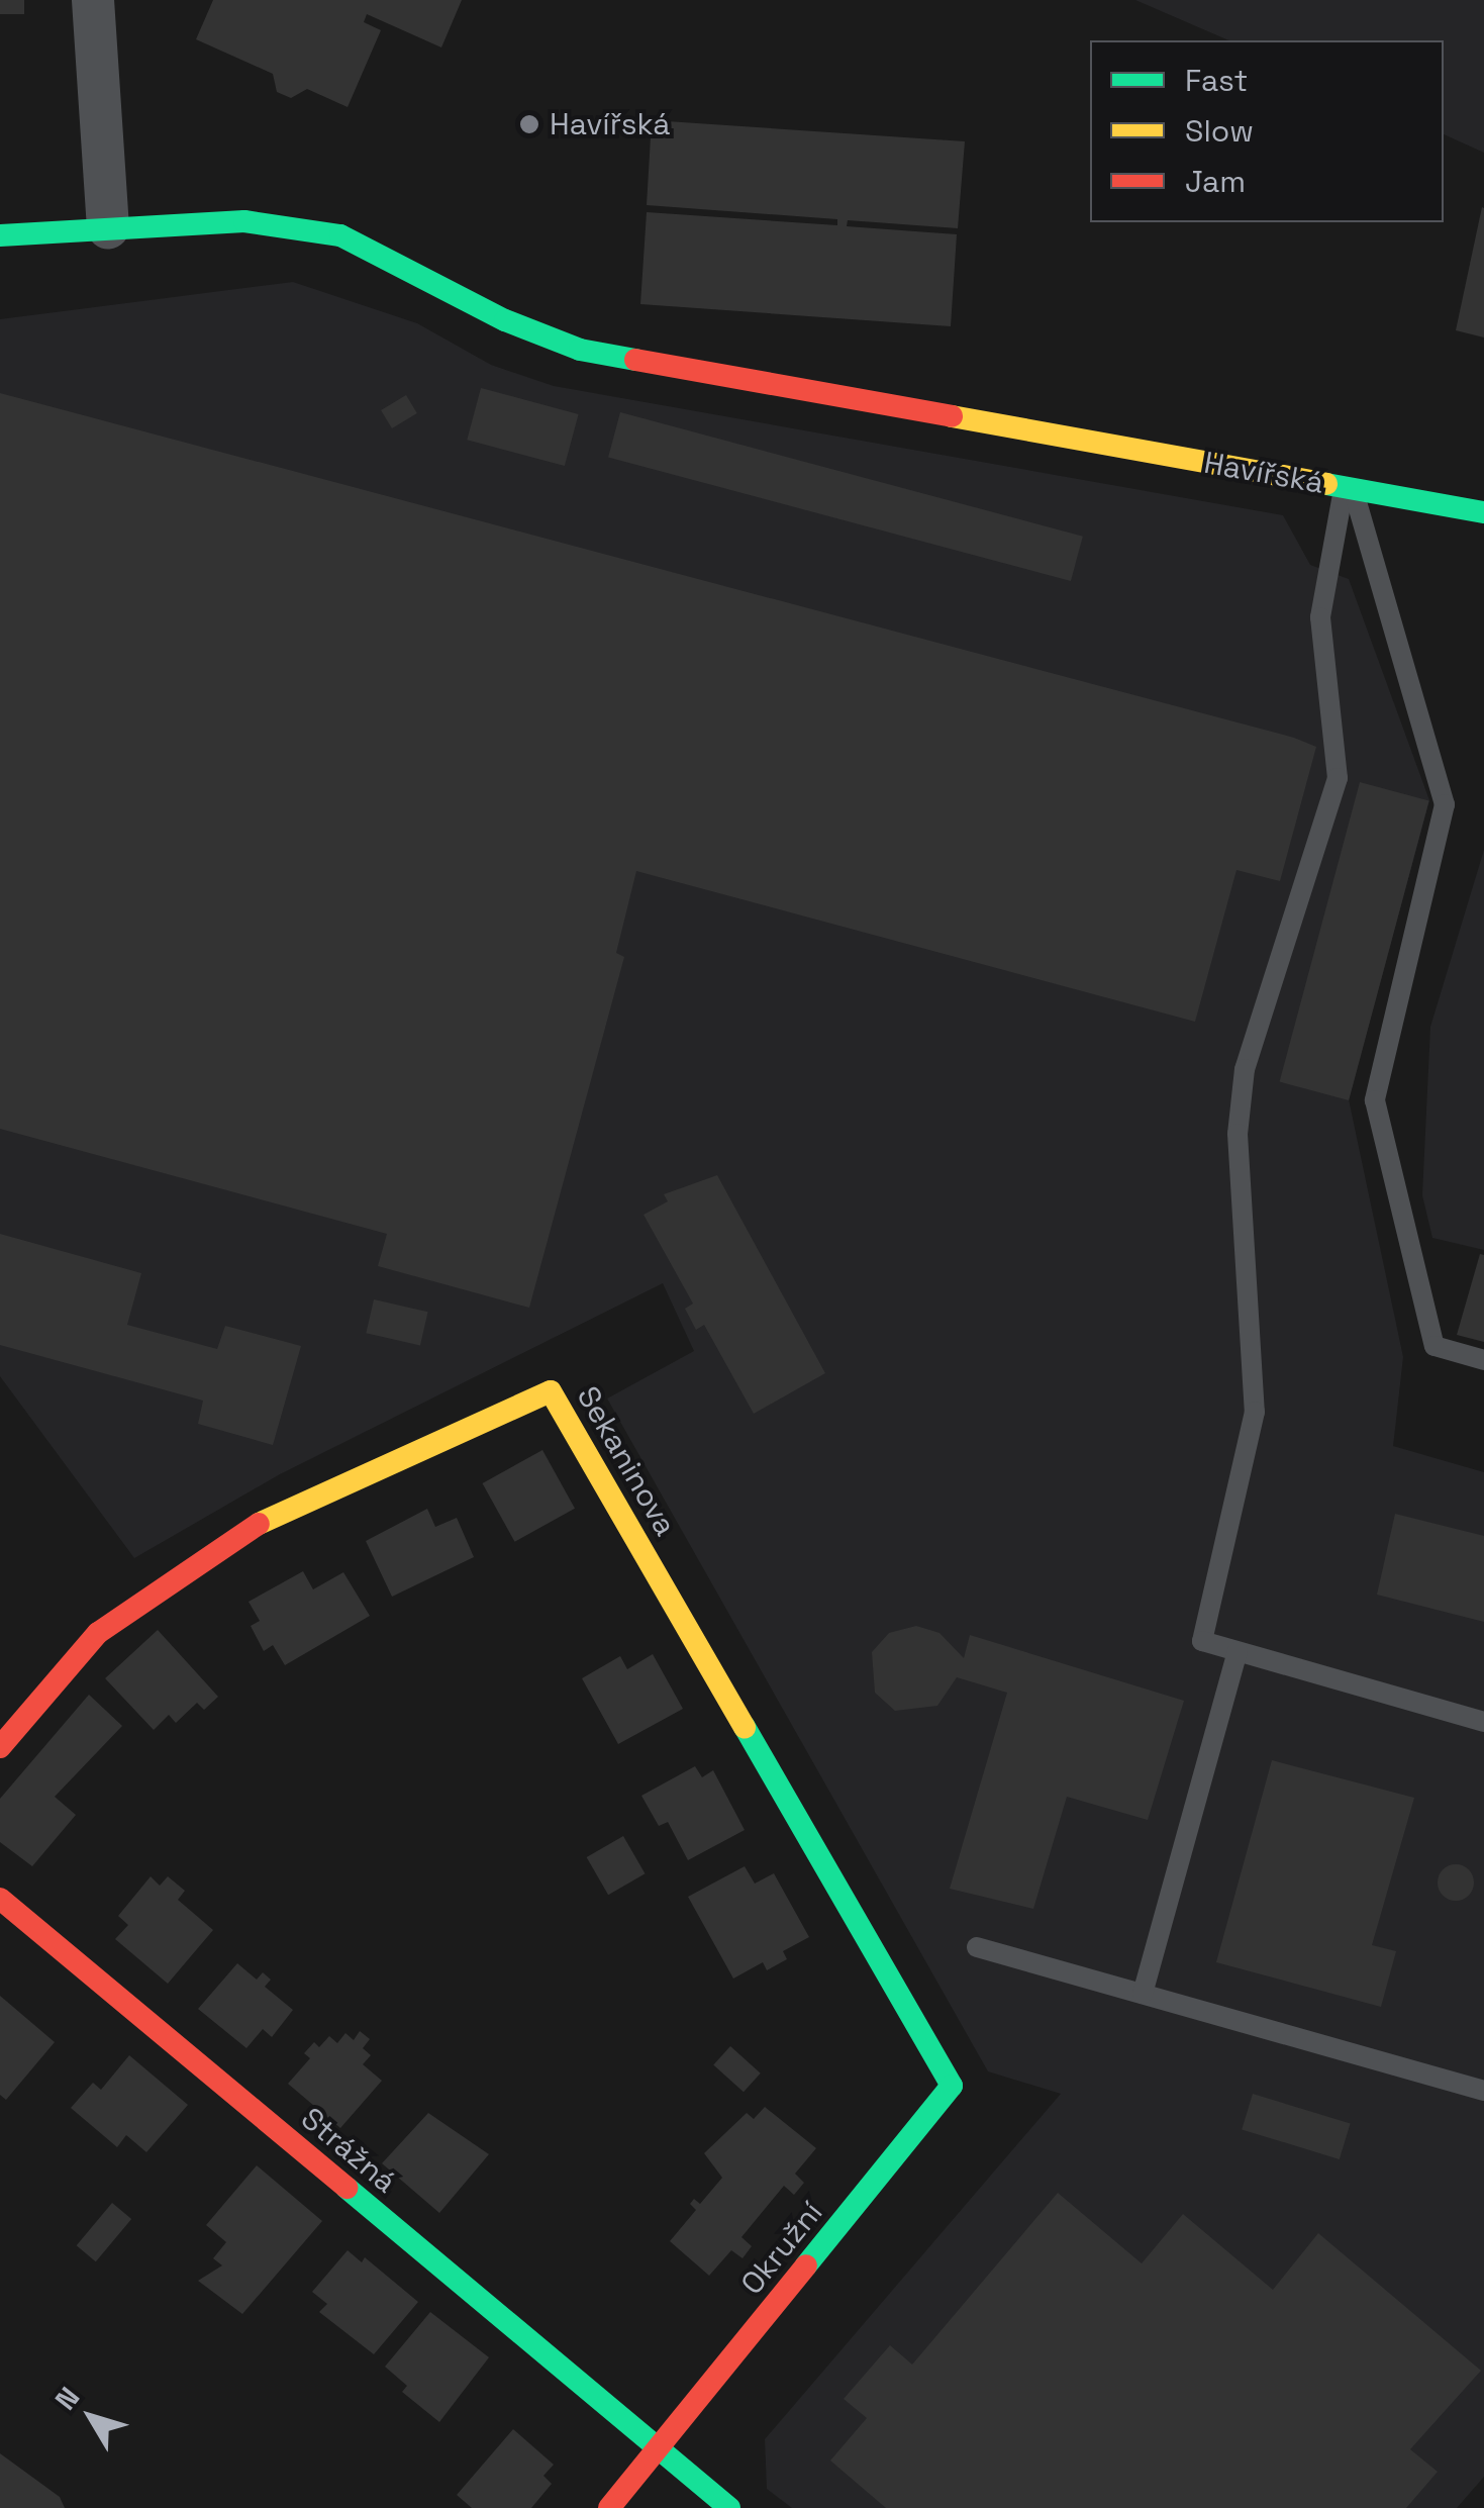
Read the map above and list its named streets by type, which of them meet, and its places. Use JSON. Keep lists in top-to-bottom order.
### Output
{
  "streets": {
    "street": [
      "Havířská",
      "Sekaninova",
      "Strážná",
      "Okružní"
    ]
  },
  "crossings": [
    ["Sekaninova", "Okružní"],
    ["Strážná", "Okružní"]
  ],
  "places": ["Havířská"],
  "legend": ["Fast", "Slow", "Jam"],
  "north": "top left"
}
